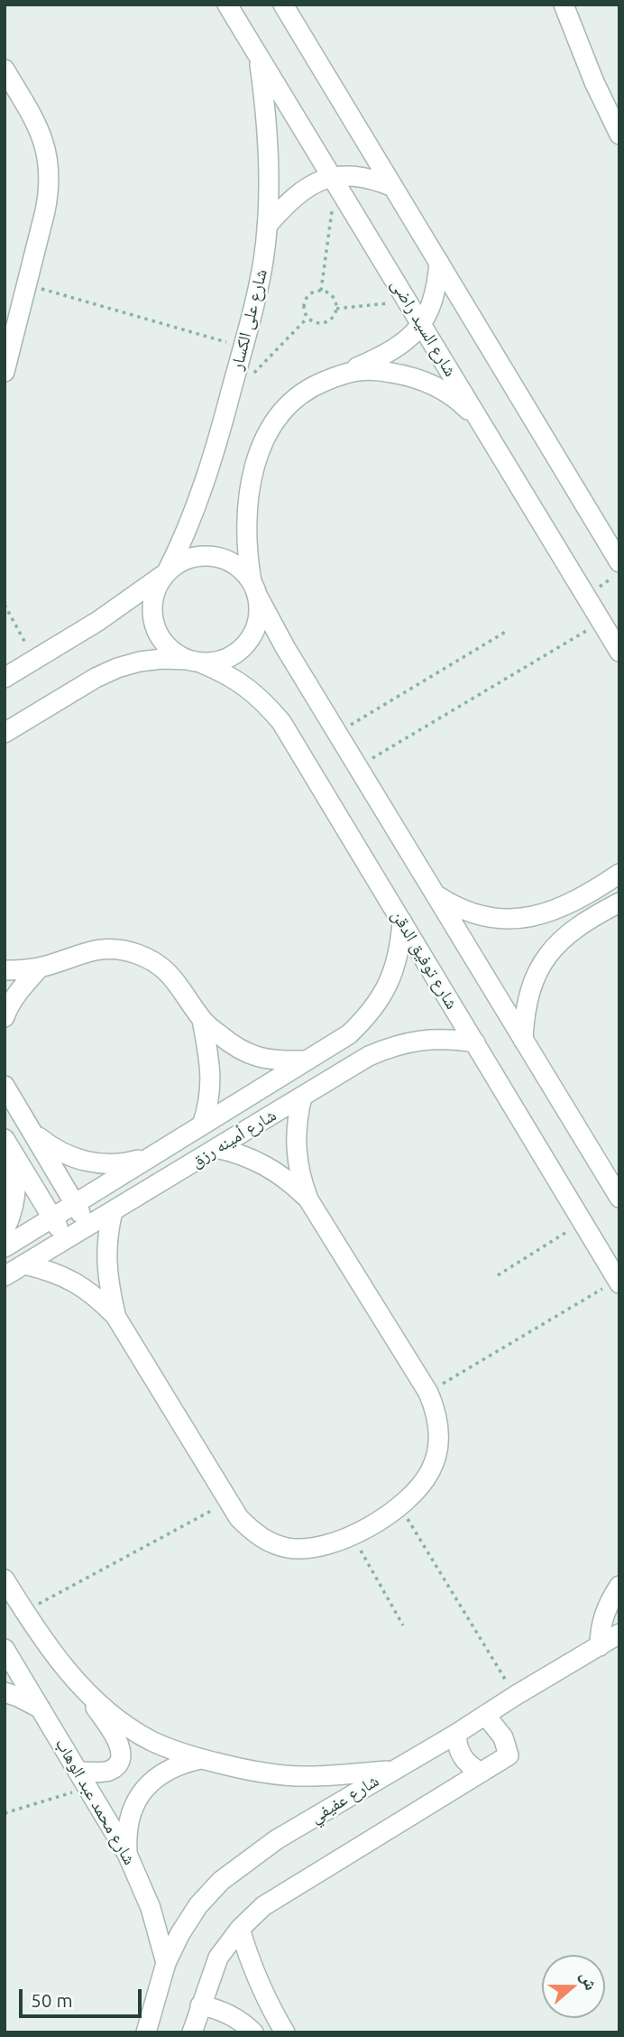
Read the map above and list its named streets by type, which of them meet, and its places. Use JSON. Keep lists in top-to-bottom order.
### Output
{
  "streets": {
    "street": [
      "شارع على الكسار",
      "شارع السيد راضى",
      "شارع توفيق الدقن",
      "شارع أمينه رزق",
      "شارع عفيفي",
      "شارع محمد عبد الوهاب"
    ]
  },
  "crossings": [
    ["شارع على الكسار", "شارع السيد راضى"],
    ["شارع على الكسار", "شارع توفيق الدقن"],
    ["شارع توفيق الدقن", "شارع أمينه رزق"],
    ["شارع عفيفي", "شارع محمد عبد الوهاب"]
  ],
  "scale_bar": "50 m",
  "north": "right"
}
